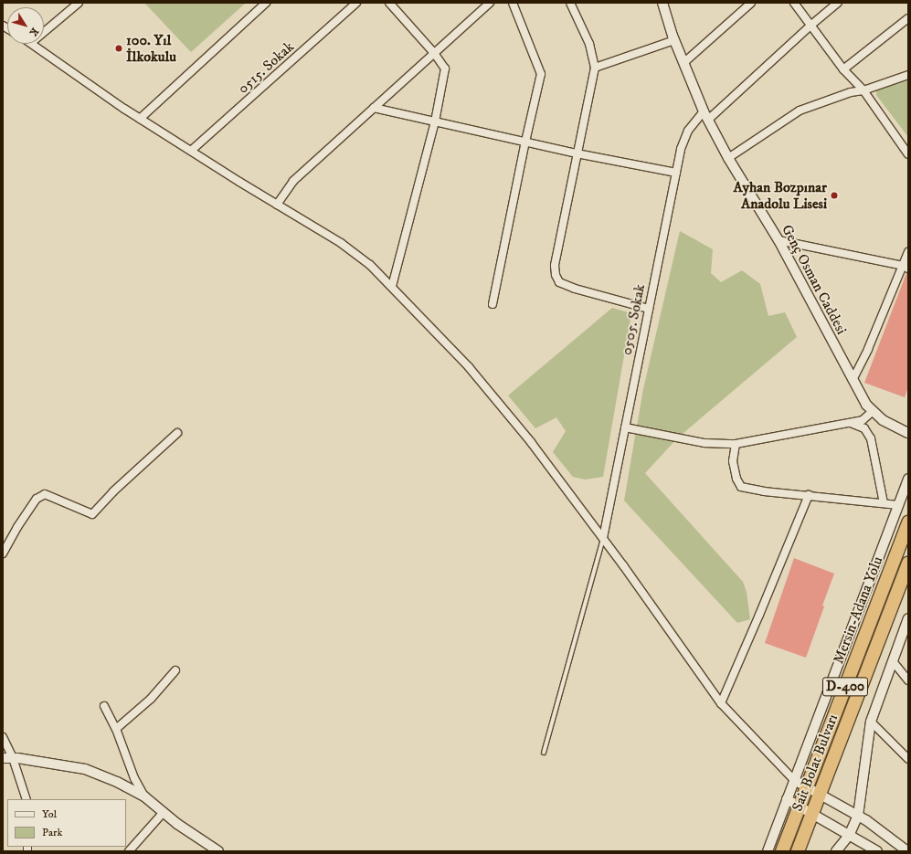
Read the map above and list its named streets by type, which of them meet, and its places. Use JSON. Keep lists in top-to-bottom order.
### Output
{
  "streets": {
    "highway": ["Mersin-Adana Yolu", "D-400", "Sait Bolat Bulvarı"],
    "street": ["0515. Sokak", "Genç Osman Caddesi", "0505. Sokak"]
  },
  "crossings": [
    ["Genç Osman Caddesi", "0505. Sokak"]
  ],
  "places": ["100. Yıl İlkokulu", "Ayhan Bozpınar Anadolu Lisesi"],
  "legend": ["Yol", "Park"],
  "north": "bottom right"
}
